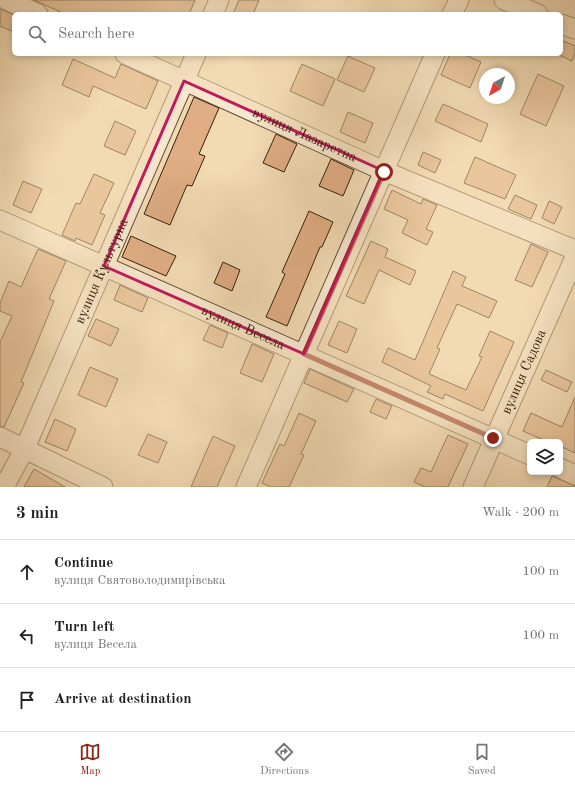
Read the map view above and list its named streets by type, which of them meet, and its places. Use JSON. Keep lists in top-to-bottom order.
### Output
{
  "streets": {
    "street": [
      "вулиця Лазаретна",
      "вулиця Культурна",
      "вулиця Весела",
      "вулиця Садова"
    ]
  },
  "crossings": [
    ["вулиця Лазаретна", "вулиця Культурна"],
    ["вулиця Культурна", "вулиця Весела"],
    ["вулиця Весела", "вулиця Садова"]
  ],
  "north": "bottom left",
  "page": {
    "search": "Search here",
    "heading": ["3 min", "Walk · 200 m"],
    "list": [
      ["Continue", "вулиця Святоволодимирівська", "100 m"],
      ["Turn left", "вулиця Весела", "100 m"],
      "Arrive at destination"
    ],
    "nav": ["Map", "Directions", "Saved"]
  }
}
